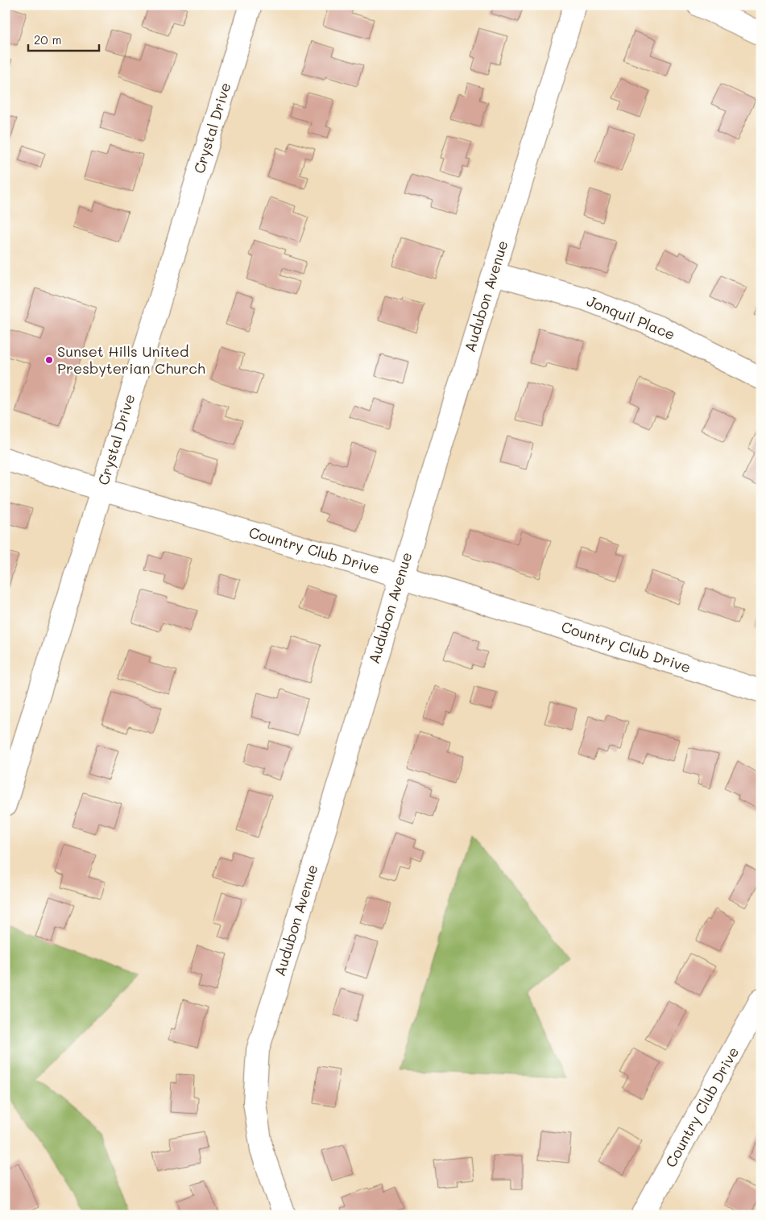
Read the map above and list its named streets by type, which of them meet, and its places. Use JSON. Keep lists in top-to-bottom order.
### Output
{
  "streets": {
    "street": [
      "Crystal Drive",
      "Audubon Avenue",
      "Jonquil Place",
      "Country Club Drive"
    ]
  },
  "crossings": [
    ["Crystal Drive", "Country Club Drive"],
    ["Audubon Avenue", "Jonquil Place"],
    ["Audubon Avenue", "Country Club Drive"]
  ],
  "places": ["Sunset Hills United Presbyterian Church"],
  "scale_bar": "20 m"
}
